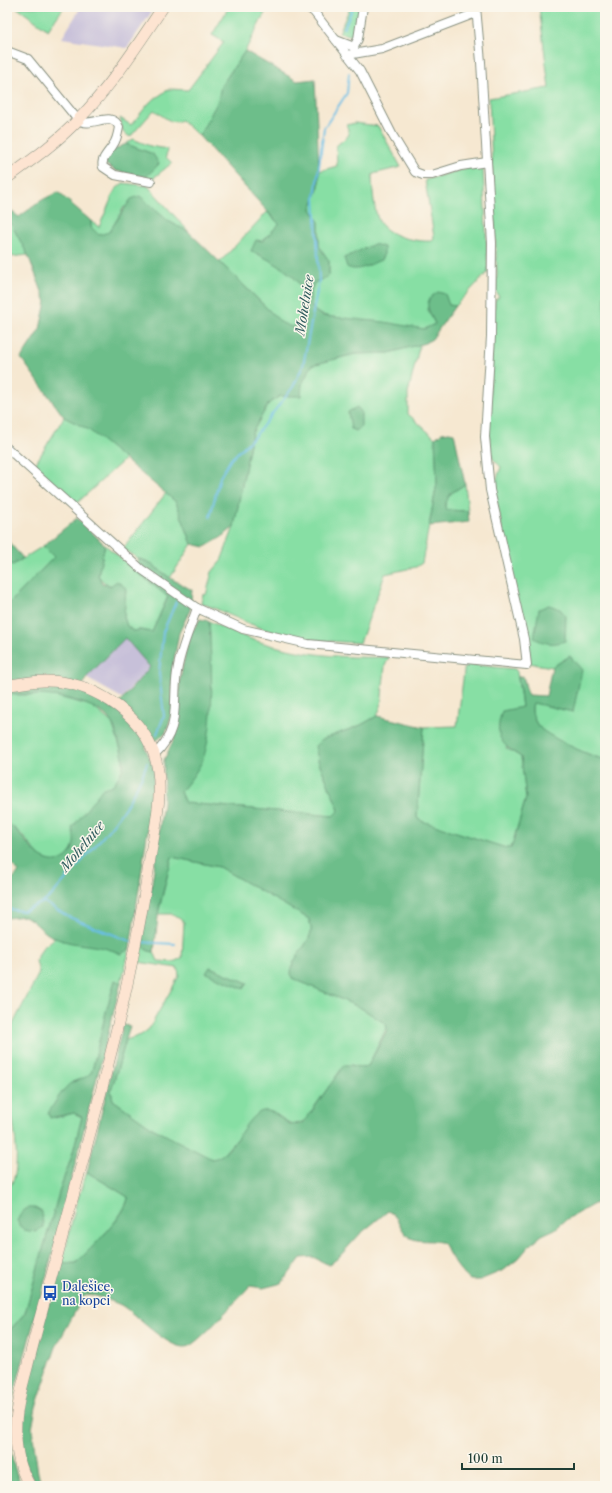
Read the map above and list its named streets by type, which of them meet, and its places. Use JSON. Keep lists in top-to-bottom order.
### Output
{
  "water": ["Mohelnice"],
  "places": {
    "bus stop": ["Dalešice, na kopci"]
  },
  "scale_bar": "100 m"
}
